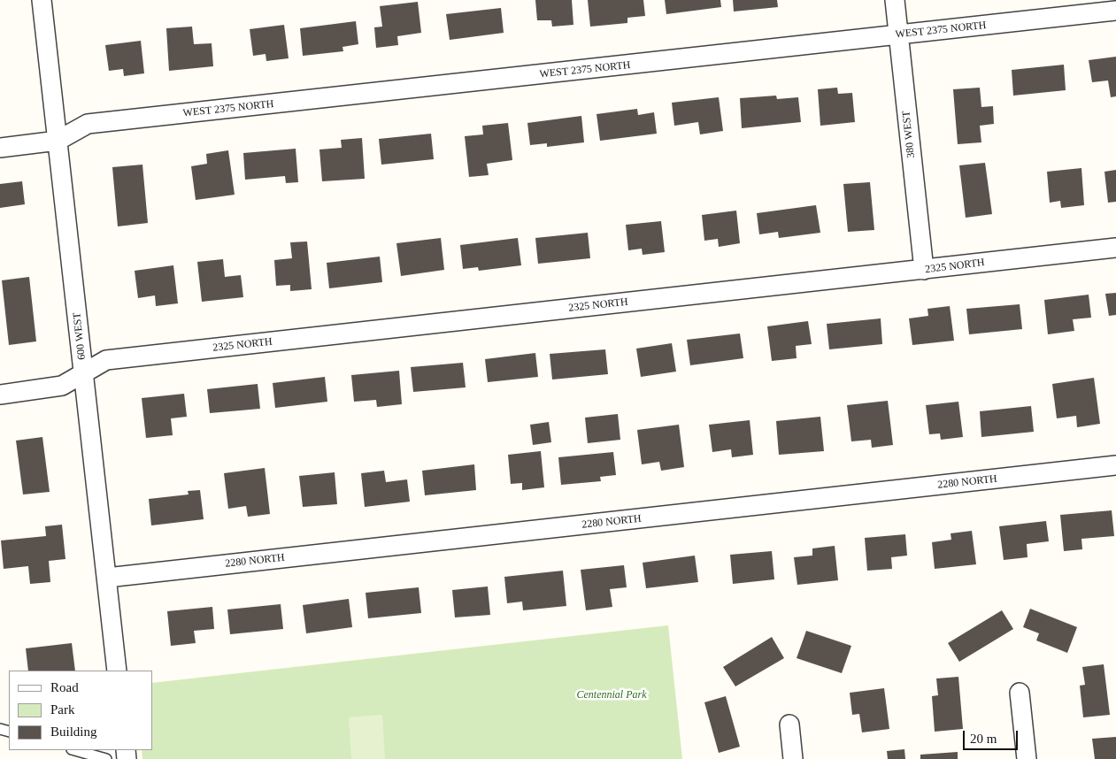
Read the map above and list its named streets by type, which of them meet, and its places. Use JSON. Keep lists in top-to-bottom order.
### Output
{
  "streets": {
    "street": [
      "WEST 2375 NORTH",
      "380 WEST",
      "2325 NORTH",
      "600 WEST",
      "2280 NORTH"
    ]
  },
  "crossings": [
    ["WEST 2375 NORTH", "380 WEST"],
    ["WEST 2375 NORTH", "600 WEST"],
    ["380 WEST", "2325 NORTH"],
    ["2325 NORTH", "600 WEST"],
    ["600 WEST", "2280 NORTH"]
  ],
  "parks": ["Centennial Park"],
  "legend": ["Road", "Park", "Building"],
  "scale_bar": "20 m"
}
